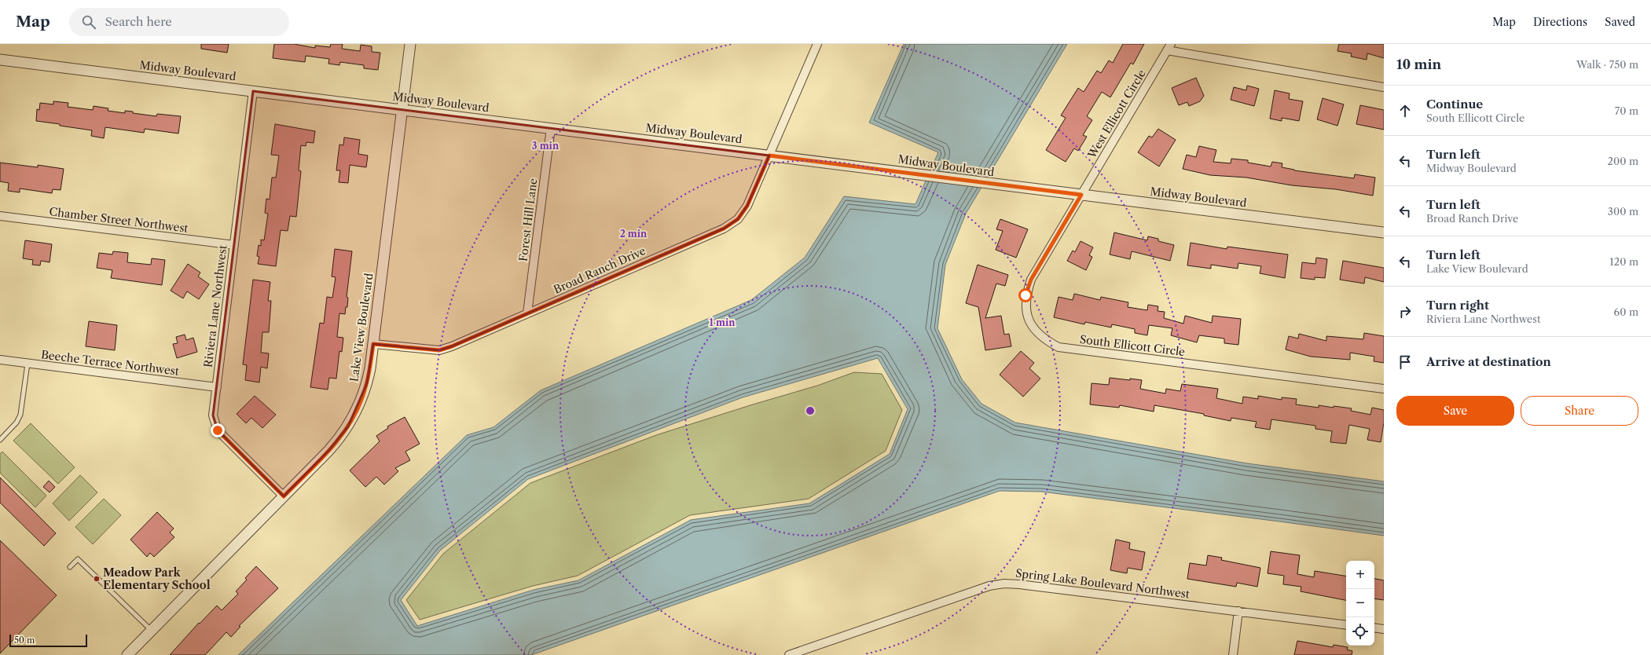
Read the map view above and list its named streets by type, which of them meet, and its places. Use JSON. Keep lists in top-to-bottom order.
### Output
{
  "streets": {
    "street": [
      "Midway Boulevard",
      "West Ellicott Circle",
      "Chamber Street Northwest",
      "Forest Hill Lane",
      "Broad Ranch Drive",
      "Riviera Lane Northwest",
      "Lake View Boulevard",
      "South Ellicott Circle",
      "Beeche Terrace Northwest",
      "Spring Lake Boulevard Northwest"
    ]
  },
  "crossings": [
    ["Midway Boulevard", "West Ellicott Circle"],
    ["Midway Boulevard", "Forest Hill Lane"],
    ["Midway Boulevard", "Broad Ranch Drive"],
    ["Midway Boulevard", "Riviera Lane Northwest"],
    ["Midway Boulevard", "Lake View Boulevard"],
    ["Midway Boulevard", "South Ellicott Circle"],
    ["West Ellicott Circle", "South Ellicott Circle"],
    ["Chamber Street Northwest", "Riviera Lane Northwest"],
    ["Forest Hill Lane", "Broad Ranch Drive"],
    ["Broad Ranch Drive", "Lake View Boulevard"],
    ["Riviera Lane Northwest", "Lake View Boulevard"],
    ["Riviera Lane Northwest", "Beeche Terrace Northwest"]
  ],
  "places": ["Meadow Park Elementary School"],
  "scale_bar": "50 m",
  "page": {
    "header": "Map",
    "search": "Search here",
    "nav": ["Map", "Directions", "Saved"],
    "heading": ["10 min", "Walk · 750 m"],
    "list": [
      ["Continue", "South Ellicott Circle", "70 m"],
      ["Turn left", "Midway Boulevard", "200 m"],
      ["Turn left", "Broad Ranch Drive", "300 m"],
      ["Turn left", "Lake View Boulevard", "120 m"],
      ["Turn right", "Riviera Lane Northwest", "60 m"],
      "Arrive at destination"
    ],
    "buttons": ["Save", "Share"],
    "map_buttons": ["+", "−"],
    "scale": "50 m"
  },
  "rings": ["3 min", "2 min", "1 min"]
}
